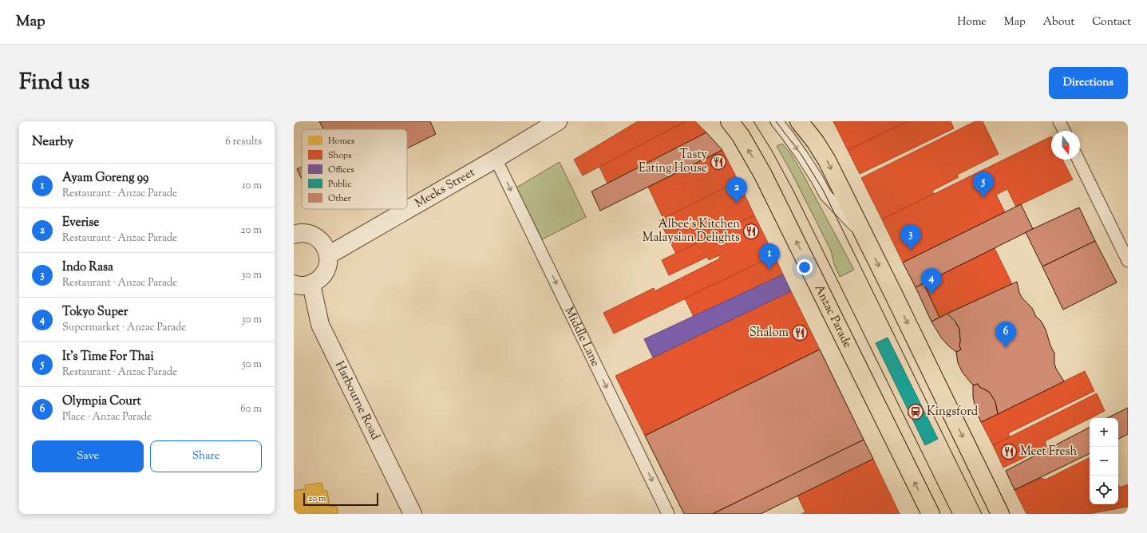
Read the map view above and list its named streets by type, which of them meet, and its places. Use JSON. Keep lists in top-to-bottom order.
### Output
{
  "streets": {
    "main road": ["Anzac Parade"],
    "street": ["Meeks Street", "Harbourne Road"],
    "lane": ["Middle Lane"]
  },
  "crossings": [
    ["Meeks Street", "Middle Lane"]
  ],
  "one_way": ["Middle Lane"],
  "places": {
    "restaurant": [
      "Tasty Eating House",
      "Albee's Kitchen Malaysian Delights",
      "Shalom",
      "Meet Fresh"
    ],
    "station": ["Kingsford"]
  },
  "legend": [
    "Homes",
    "Shops",
    "Offices",
    "Public",
    "Other"
  ],
  "scale_bar": "20 m",
  "north": "bottom",
  "page": {
    "header": "Map",
    "nav": [
      "Home",
      "Map",
      "About",
      "Contact"
    ],
    "title": "Find us",
    "buttons": [
      "Directions",
      ["Save", "Share"]
    ],
    "heading": ["Nearby", "6 results"],
    "list": [
      {
        "mark": "1",
        "name": "Ayam Goreng 99",
        "note": "Restaurant · Anzac Parade",
        "value": "10 m"
      },
      {
        "mark": "2",
        "name": "Everise",
        "note": "Restaurant · Anzac Parade",
        "value": "20 m"
      },
      {
        "mark": "3",
        "name": "Indo Rasa",
        "note": "Restaurant · Anzac Parade",
        "value": "30 m"
      },
      {
        "mark": "4",
        "name": "Tokyo Super",
        "note": "Supermarket · Anzac Parade",
        "value": "30 m"
      },
      {
        "mark": "5",
        "name": "It's Time For Thai",
        "note": "Restaurant · Anzac Parade",
        "value": "50 m"
      },
      {
        "mark": "6",
        "name": "Olympia Court",
        "note": "Place · Anzac Parade",
        "value": "60 m"
      }
    ],
    "pins": [
      "5",
      "2",
      "3",
      "1",
      "4",
      "6"
    ],
    "map_buttons": ["+", "−"],
    "scale": "20 m"
  }
}
